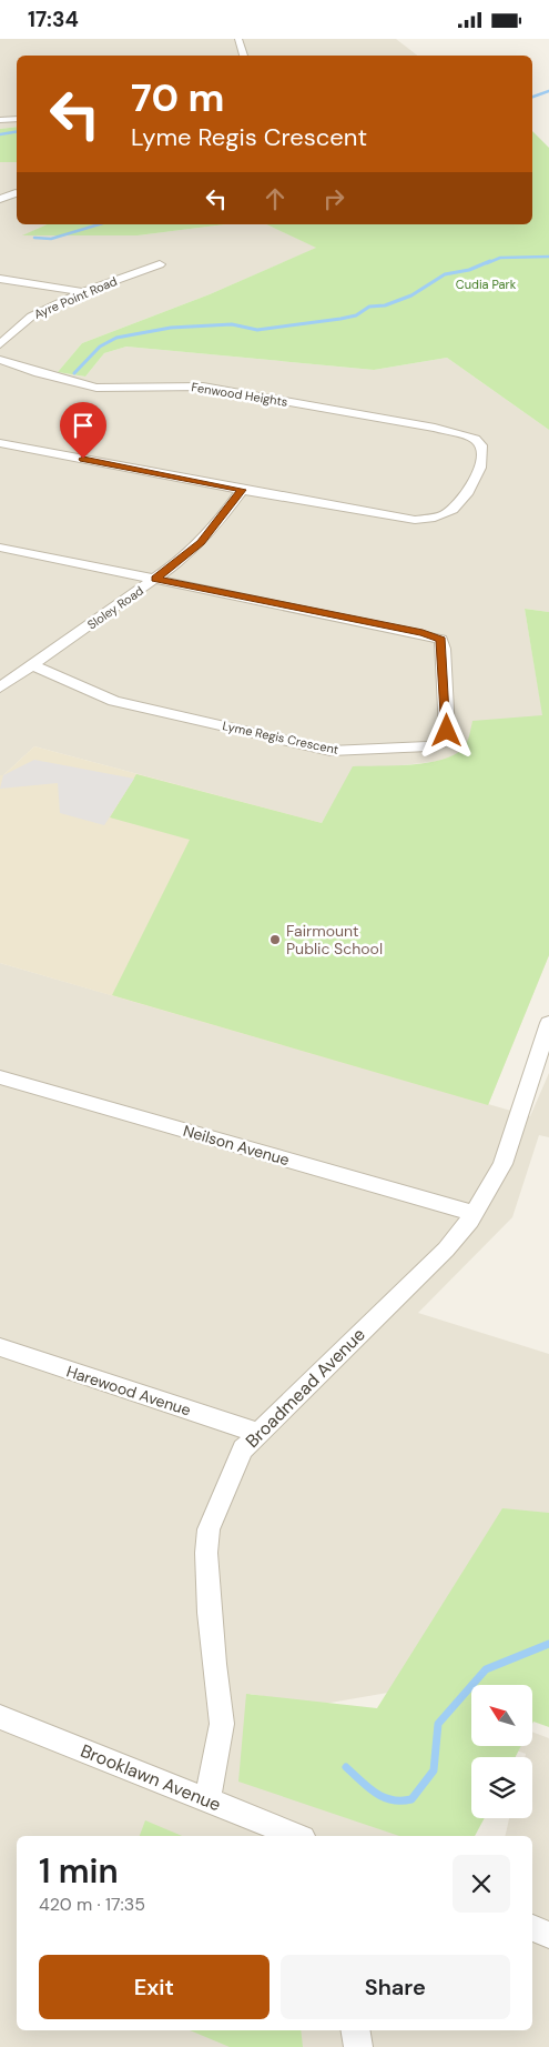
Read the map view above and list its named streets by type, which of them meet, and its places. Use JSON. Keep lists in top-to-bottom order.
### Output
{
  "streets": {
    "street": [
      "Ayre Point Road",
      "Fenwood Heights",
      "Sloley Road",
      "Lyme Regis Crescent",
      "Neilson Avenue",
      "Broadmead Avenue",
      "Harewood Avenue",
      "Brooklawn Avenue"
    ]
  },
  "crossings": [
    ["Fenwood Heights", "Sloley Road"],
    ["Sloley Road", "Lyme Regis Crescent"],
    ["Neilson Avenue", "Broadmead Avenue"],
    ["Broadmead Avenue", "Harewood Avenue"],
    ["Broadmead Avenue", "Brooklawn Avenue"]
  ],
  "parks": ["Cudia Park"],
  "places": ["Fairmount Public School"],
  "north": "top left",
  "page": {
    "status": "17:34",
    "turn": ["70 m", "Lyme Regis Crescent"],
    "heading": ["1 min", "420 m · 17:35"],
    "buttons": ["Exit", "Share"]
  }
}
